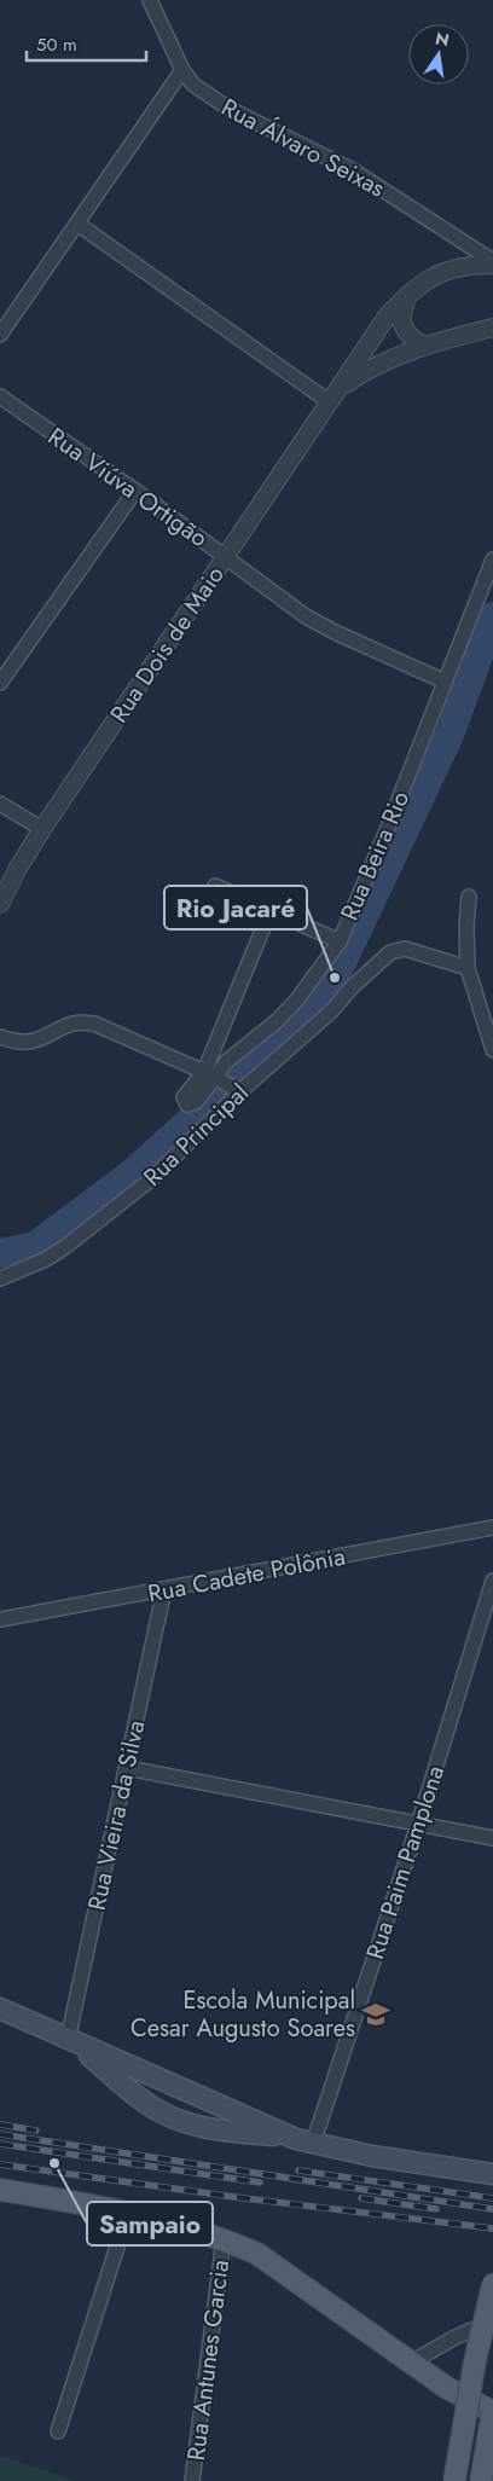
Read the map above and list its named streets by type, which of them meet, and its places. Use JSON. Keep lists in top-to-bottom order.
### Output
{
  "streets": {
    "street": [
      "Rua Álvaro Seixas",
      "Rua Viúva Ortigão",
      "Rua Dois de Maio",
      "Rua Beira Rio",
      "Rua Principal",
      "Rua Cadete Polônia",
      "Rua Vieira da Silva",
      "Rua Paim Pamplona",
      "Rua Antunes Garcia"
    ]
  },
  "crossings": [
    ["Rua Álvaro Seixas", "Rua Dois de Maio"],
    ["Rua Viúva Ortigão", "Rua Dois de Maio"],
    ["Rua Viúva Ortigão", "Rua Beira Rio"],
    ["Rua Cadete Polônia", "Rua Vieira da Silva"]
  ],
  "places": {
    "other": ["Rio Jacaré", "Sampaio"],
    "school or university": ["Escola Municipal Cesar Augusto Soares"]
  },
  "scale_bar": "50 m",
  "north": "top"
}
